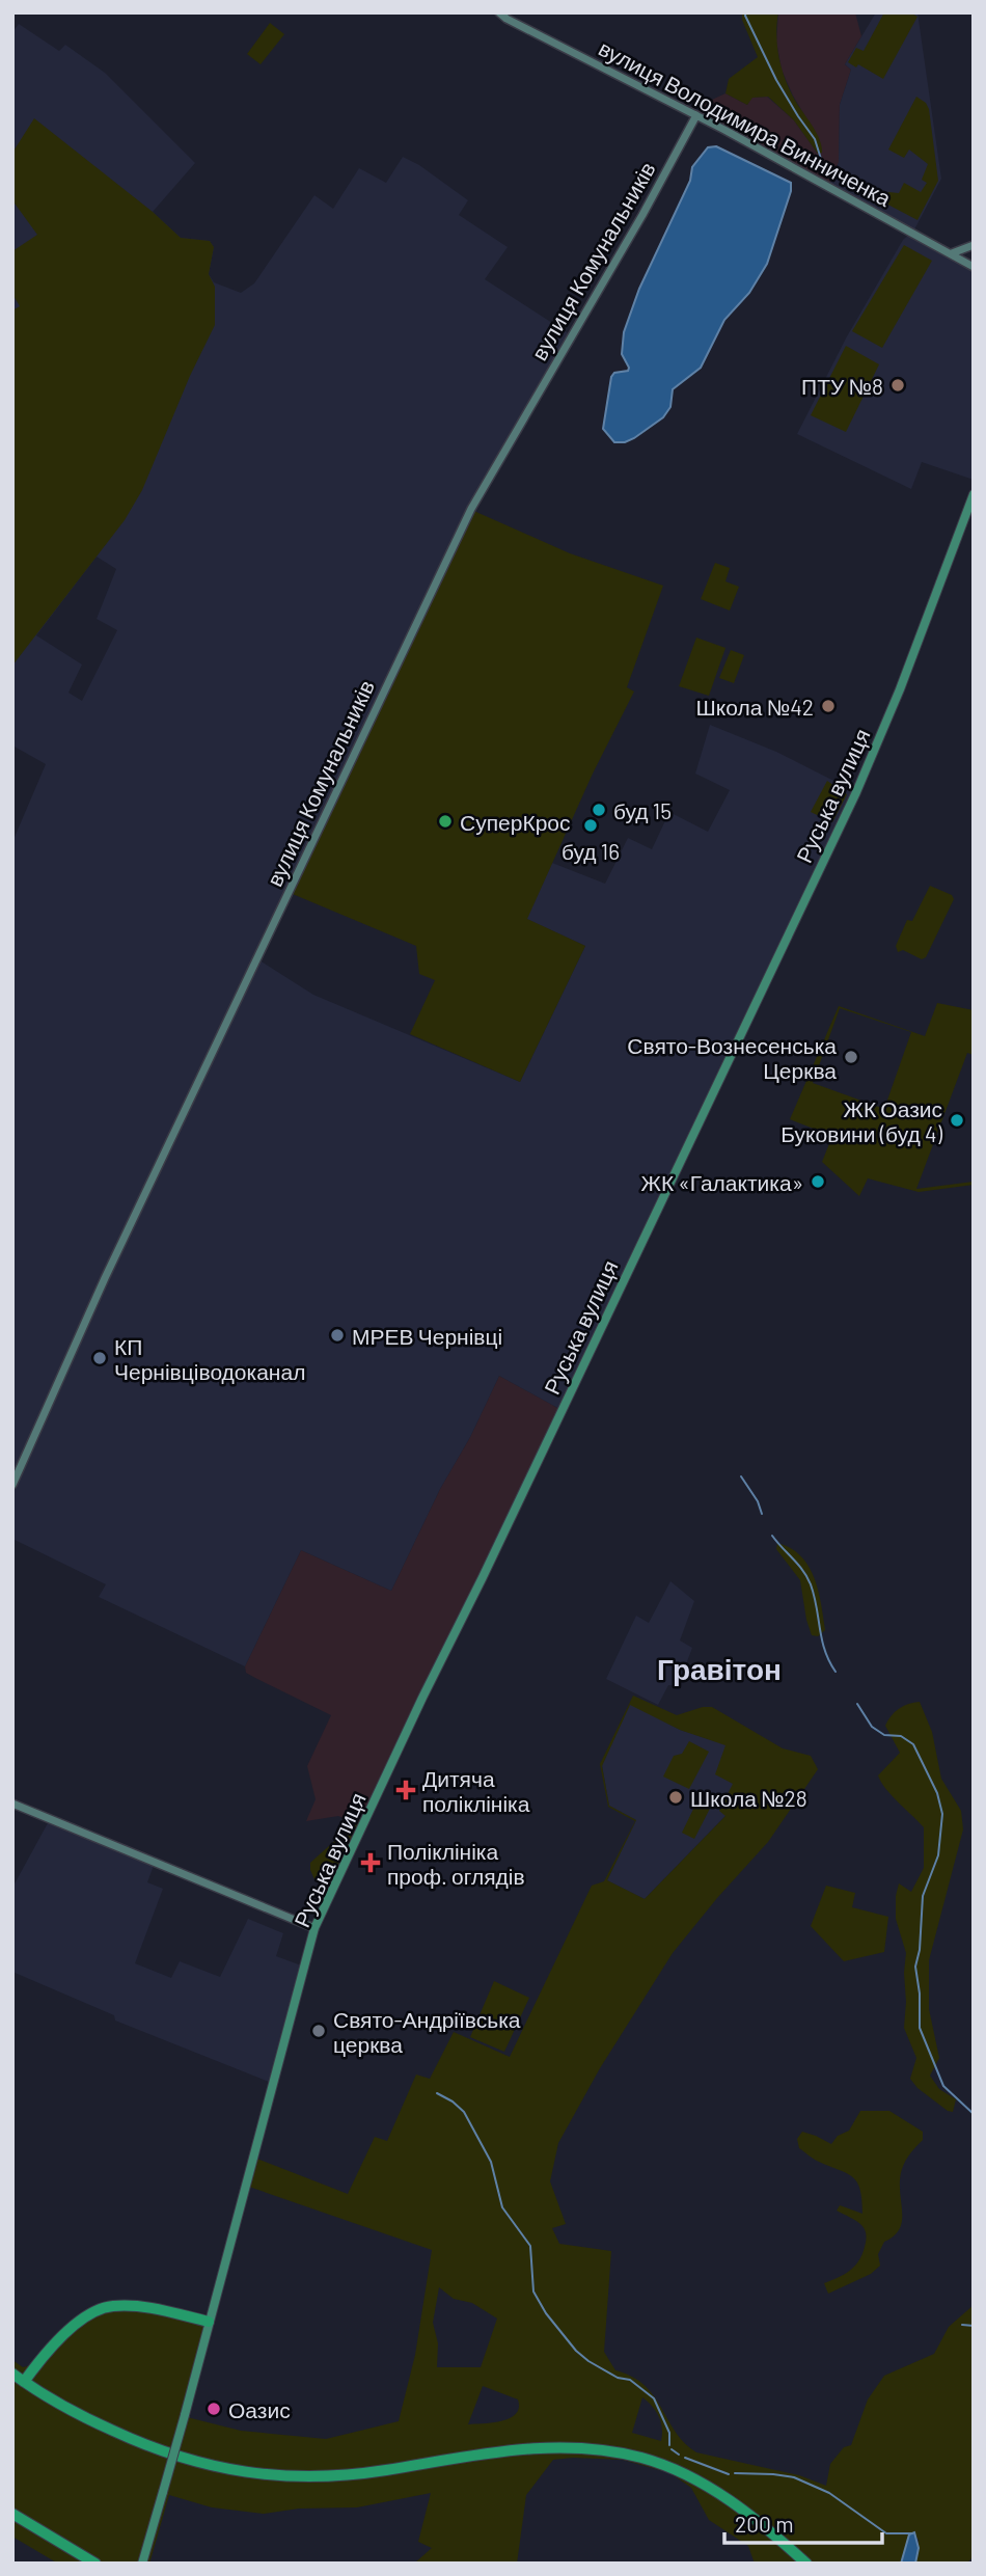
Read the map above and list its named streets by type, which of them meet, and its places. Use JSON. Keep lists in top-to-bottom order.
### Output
{
  "streets": {
    "main road": ["Руська вулиця"],
    "street": ["вулиця Володимира Винниченка", "вулиця Комунальників"]
  },
  "crossings": [
    ["вулиця Володимира Винниченка", "вулиця Комунальників"]
  ],
  "districts": ["Гравітон"],
  "places": {
    "other": [
      "ПТУ №8",
      "Школа №42",
      "буд 15",
      "СуперКрос",
      "буд 16",
      "Свято-Вознесенська Церква",
      "ЖК Оазис Буковини (буд 4)",
      "ЖК «Галактика»",
      "МРЕВ Чернівці",
      "КП Чернівціводоканал",
      "Школа №28",
      "Свято-Андріївська церква",
      "Оазис"
    ],
    "health": ["Дитяча поліклініка", "Поліклініка проф. оглядів"]
  },
  "scale_bar": "200 m"
}
